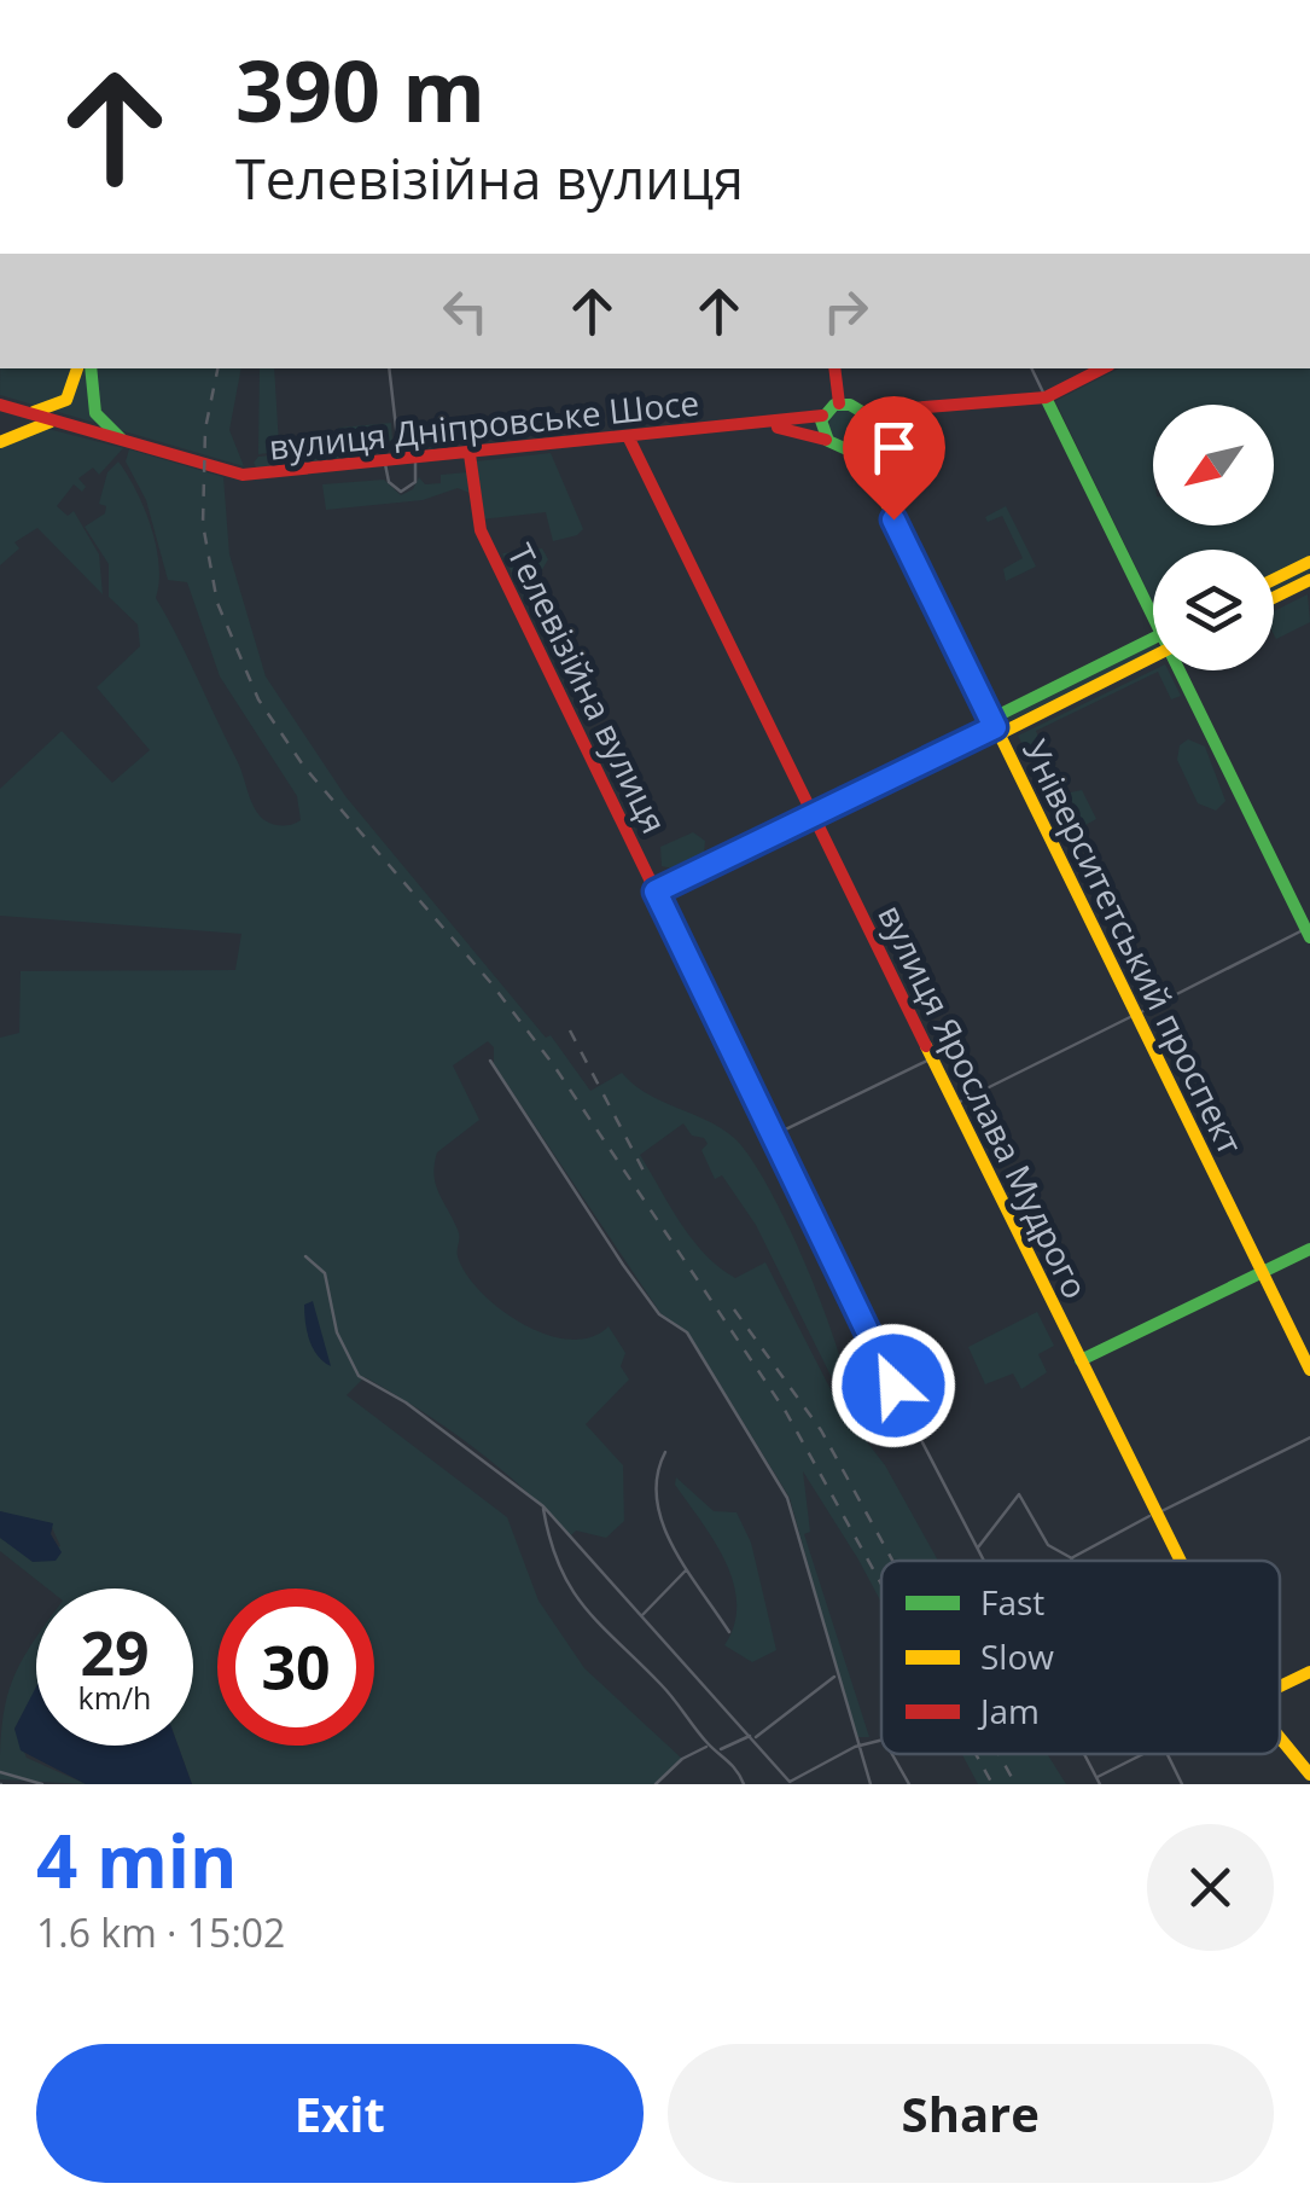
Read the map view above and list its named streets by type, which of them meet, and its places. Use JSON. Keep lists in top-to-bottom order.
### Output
{
  "streets": {
    "street": [
      "вулиця Дніпровське Шосе",
      "Телевізійна вулиця",
      "Університетський проспект",
      "вулиця Ярослава Мудрого"
    ]
  },
  "crossings": [
    ["вулиця Дніпровське Шосе", "Телевізійна вулиця"],
    ["вулиця Дніпровське Шосе", "вулиця Ярослава Мудрого"]
  ],
  "legend": ["Fast", "Slow", "Jam"],
  "north": "bottom left",
  "page": {
    "turn": ["390 m", "Телевізійна вулиця"],
    "speed": "29 km/h",
    "limit": "30",
    "heading": ["4 min", "1.6 km · 15:02"],
    "buttons": ["Exit", "Share"]
  }
}
